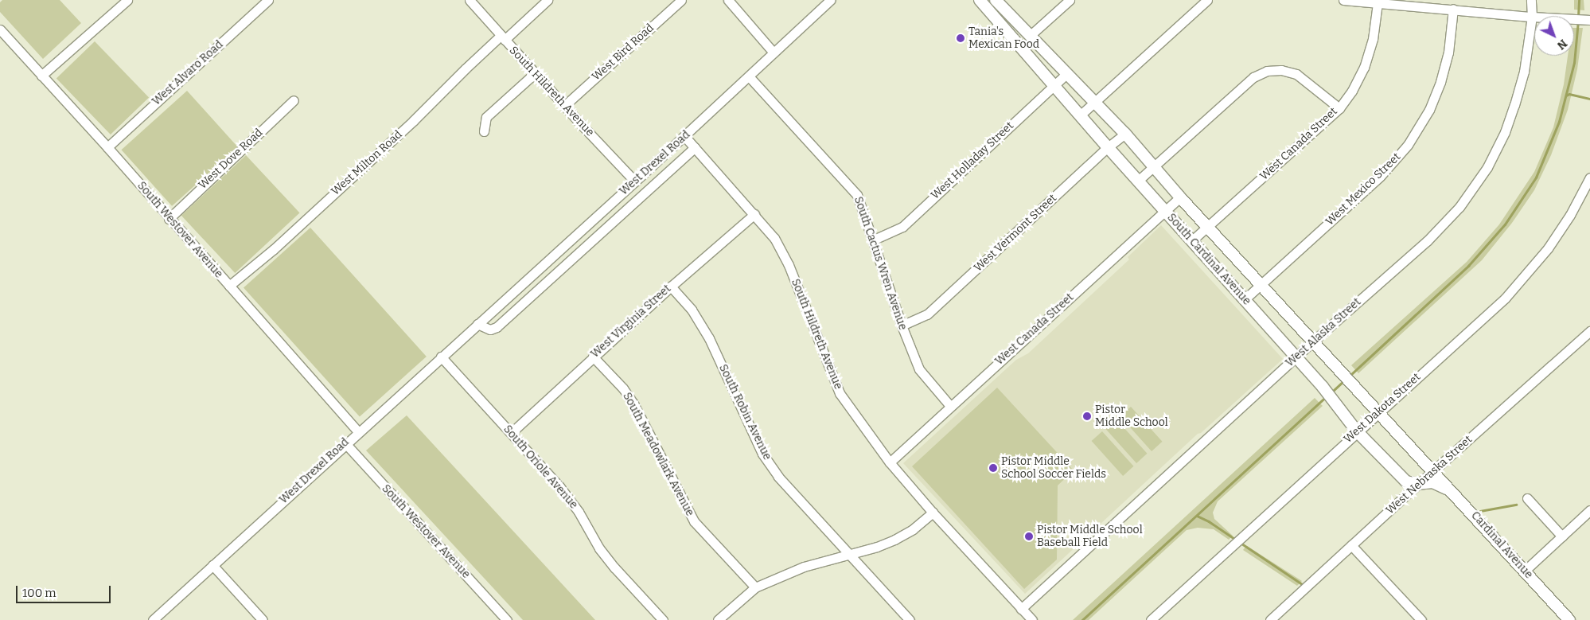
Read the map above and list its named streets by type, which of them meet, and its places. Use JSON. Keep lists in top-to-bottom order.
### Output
{
  "streets": {
    "main road": ["South Cardinal Avenue", "Cardinal Avenue"],
    "street": [
      "West Bird Road",
      "West Alvaro Road",
      "South Hildreth Avenue",
      "West Canada Street",
      "West Dove Road",
      "West Holladay Street",
      "West Milton Road",
      "West Drexel Road",
      "West Mexico Street",
      "South Westover Avenue",
      "West Vermont Street",
      "South Cactus Wren Avenue",
      "West Virginia Street",
      "West Alaska Street",
      "West Dakota Street",
      "South Robin Avenue",
      "South Meadowlark Avenue",
      "South Oriole Avenue",
      "West Nebraska Street"
    ]
  },
  "crossings": [
    ["West Bird Road", "South Hildreth Avenue"],
    ["West Alvaro Road", "South Westover Avenue"],
    ["South Hildreth Avenue", "West Canada Street"],
    ["South Hildreth Avenue", "West Milton Road"],
    ["South Hildreth Avenue", "West Drexel Road"],
    ["South Hildreth Avenue", "West Virginia Street"],
    ["South Hildreth Avenue", "West Alaska Street"],
    ["West Canada Street", "South Cardinal Avenue"],
    ["West Canada Street", "South Cactus Wren Avenue"],
    ["West Dove Road", "South Westover Avenue"],
    ["West Holladay Street", "South Cardinal Avenue"],
    ["West Holladay Street", "South Cactus Wren Avenue"],
    ["West Milton Road", "South Westover Avenue"],
    ["West Drexel Road", "South Westover Avenue"],
    ["West Drexel Road", "South Cactus Wren Avenue"],
    ["West Drexel Road", "South Oriole Avenue"],
    ["West Mexico Street", "South Cardinal Avenue"],
    ["West Vermont Street", "South Cardinal Avenue"],
    ["West Vermont Street", "South Cactus Wren Avenue"],
    ["South Cardinal Avenue", "West Alaska Street"],
    ["South Cardinal Avenue", "West Dakota Street"],
    ["South Cardinal Avenue", "West Nebraska Street"],
    ["South Cardinal Avenue", "Cardinal Avenue"],
    ["West Virginia Street", "South Robin Avenue"],
    ["West Virginia Street", "South Meadowlark Avenue"],
    ["West Virginia Street", "South Oriole Avenue"],
    ["West Nebraska Street", "Cardinal Avenue"]
  ],
  "places": [
    "Tania's Mexican Food",
    "Pistor Middle School",
    "Pistor Middle School Soccer Fields",
    "Pistor Middle School Baseball Field"
  ],
  "scale_bar": "100 m",
  "north": "bottom right"
}
